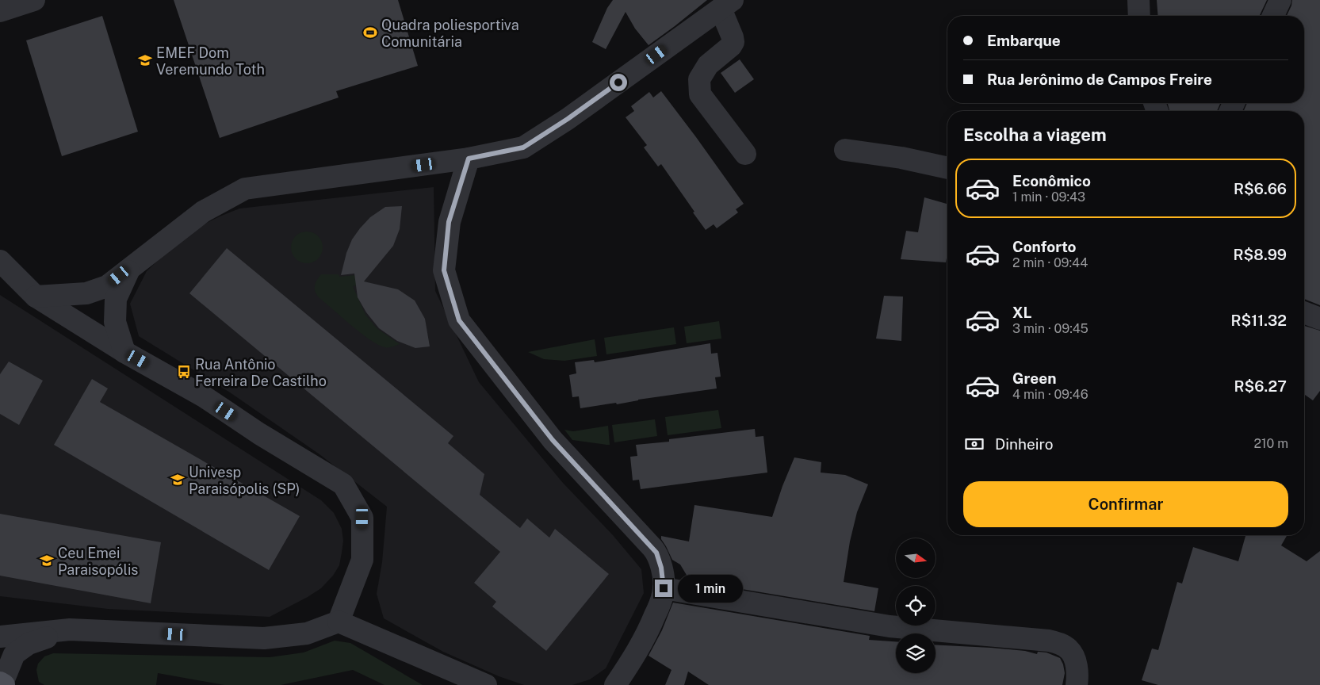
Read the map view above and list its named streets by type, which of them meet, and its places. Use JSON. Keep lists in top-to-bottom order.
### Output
{
  "places": {
    "sports": ["Quadra poliesportiva Comunitária"],
    "school or university": ["EMEF Dom Veremundo Toth", "Univesp Paraisópolis (SP)", "Ceu Emei Paraisopólis"],
    "bus stop": ["Rua Antônio Ferreira De Castilho"]
  },
  "north": "right",
  "page": {
    "banner": ["Embarque", "Rua Jerônimo de Campos Freire"],
    "heading": "Escolha a viagem",
    "list": [
      {
        "name": "Econômico",
        "note": "1 min · 09:43",
        "value": "R$6.66"
      },
      {
        "name": "Conforto",
        "note": "2 min · 09:44",
        "value": "R$8.99"
      },
      {
        "name": "XL",
        "note": "3 min · 09:45",
        "value": "R$11.32"
      },
      {
        "name": "Green",
        "note": "4 min · 09:46",
        "value": "R$6.27"
      }
    ],
    "pay": ["Dinheiro", "210 m"],
    "buttons": "Confirmar",
    "bubble": "1 min"
  }
}
